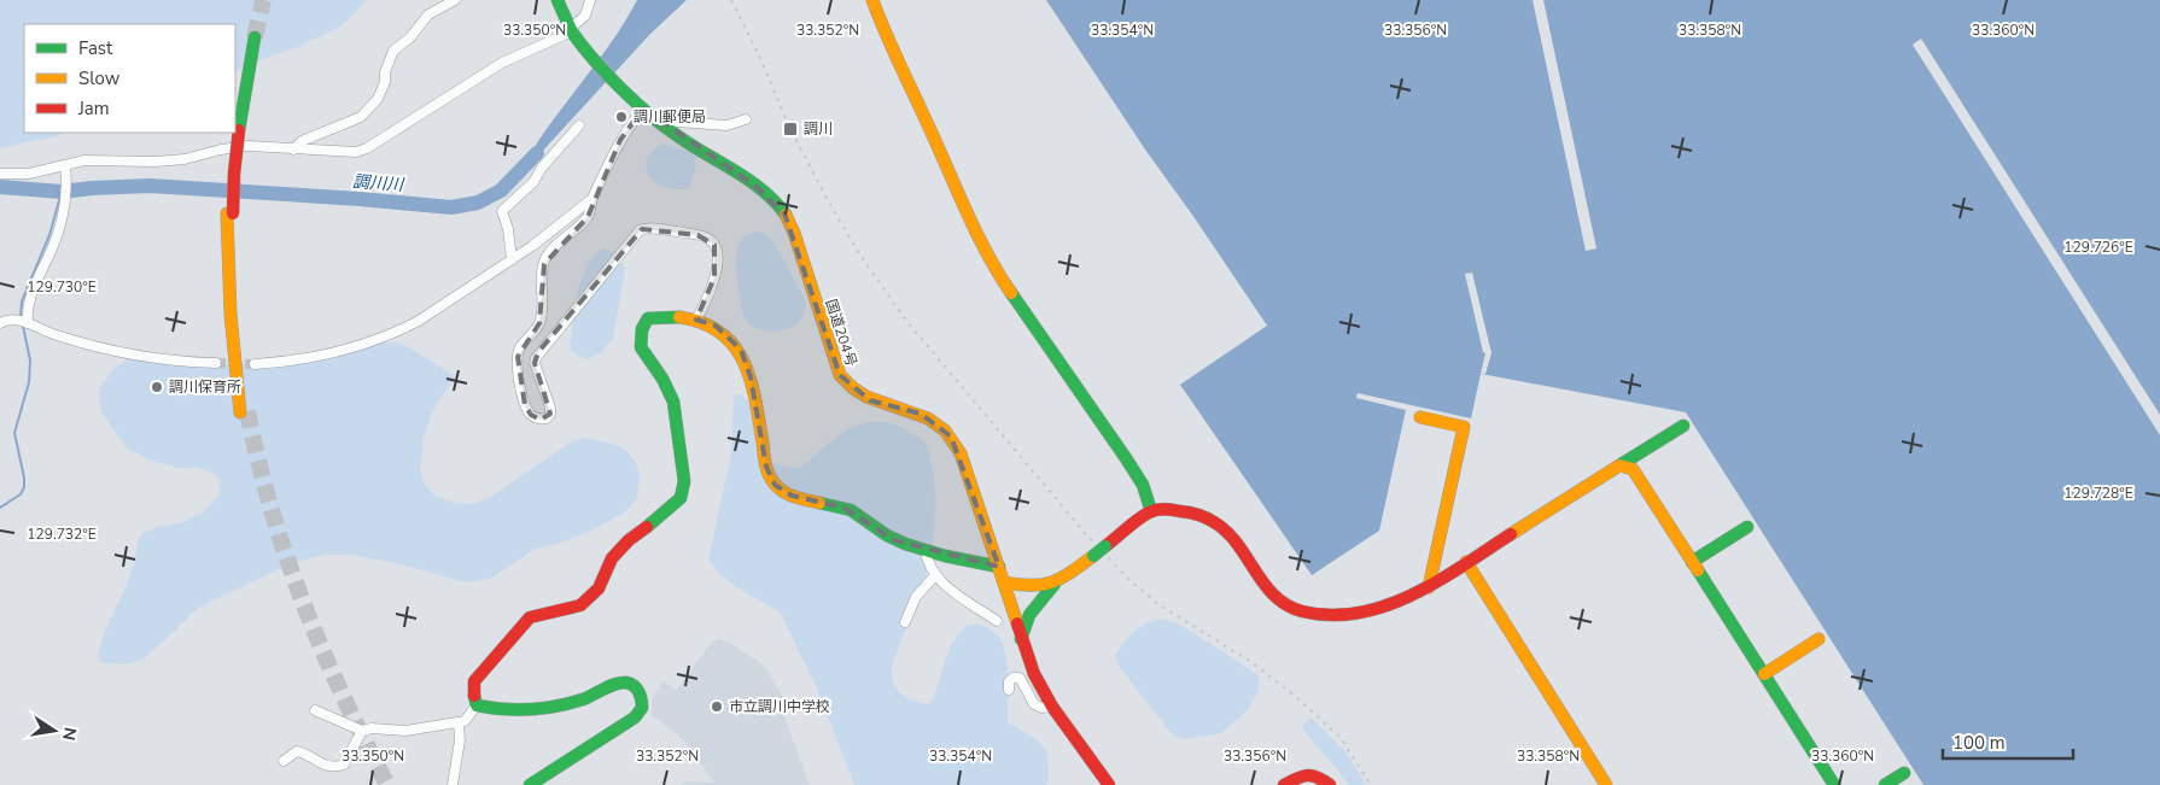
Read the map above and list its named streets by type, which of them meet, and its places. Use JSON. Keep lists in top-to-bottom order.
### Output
{
  "streets": {
    "main road": ["国道204号"]
  },
  "water": ["調川川"],
  "places": {
    "other": ["調川郵便局", "調川保育所", "市立調川中学校"],
    "transit": ["調川"]
  },
  "legend": ["Fast", "Slow", "Jam"],
  "scale_bar": "100 m",
  "north": "right",
  "coordinates": [
    "33.350°N",
    "33.352°N",
    "33.354°N",
    "33.356°N",
    "33.358°N",
    "33.360°N",
    "129.726°E",
    "129.730°E",
    "129.728°E",
    "129.732°E"
  ]
}
